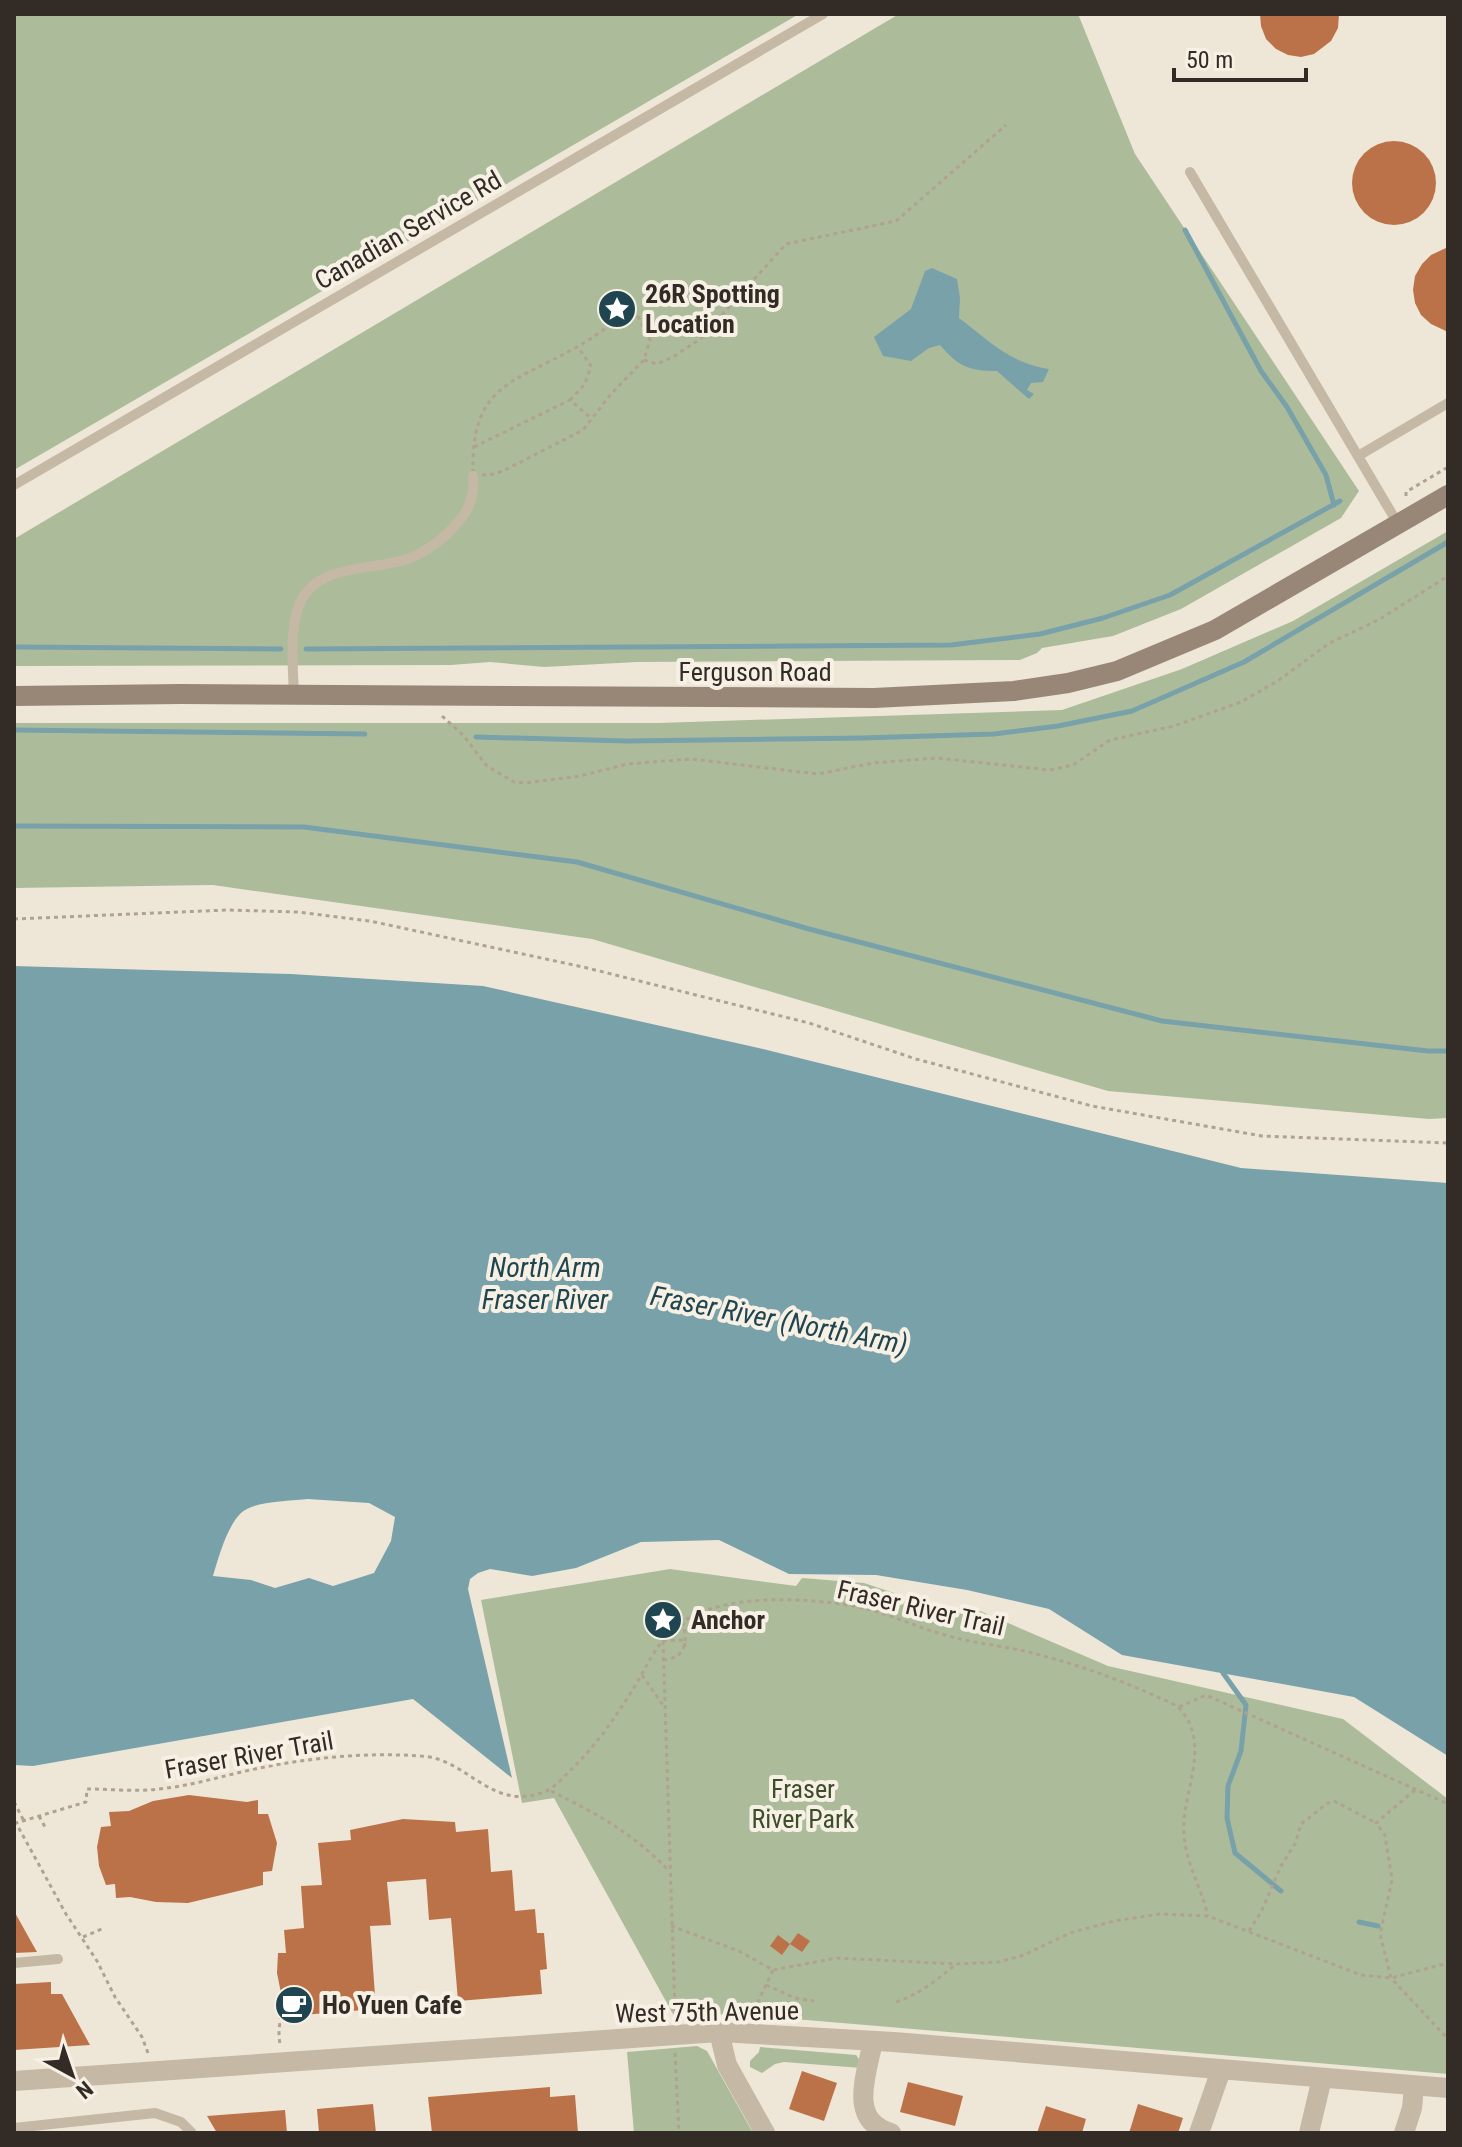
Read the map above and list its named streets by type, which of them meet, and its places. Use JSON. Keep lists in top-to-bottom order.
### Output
{
  "streets": {
    "street": ["Ferguson Road", "West 75th Avenue"],
    "lane": ["Canadian Service Rd"],
    "path": ["Fraser River Trail"]
  },
  "water": ["North Arm Fraser River", "Fraser River (North Arm)"],
  "parks": ["Fraser River Park"],
  "places": {
    "place": ["26R Spotting Location", "Anchor"],
    "cafe": ["Ho Yuen Cafe"]
  },
  "scale_bar": "50 m",
  "north": "bottom right"
}
